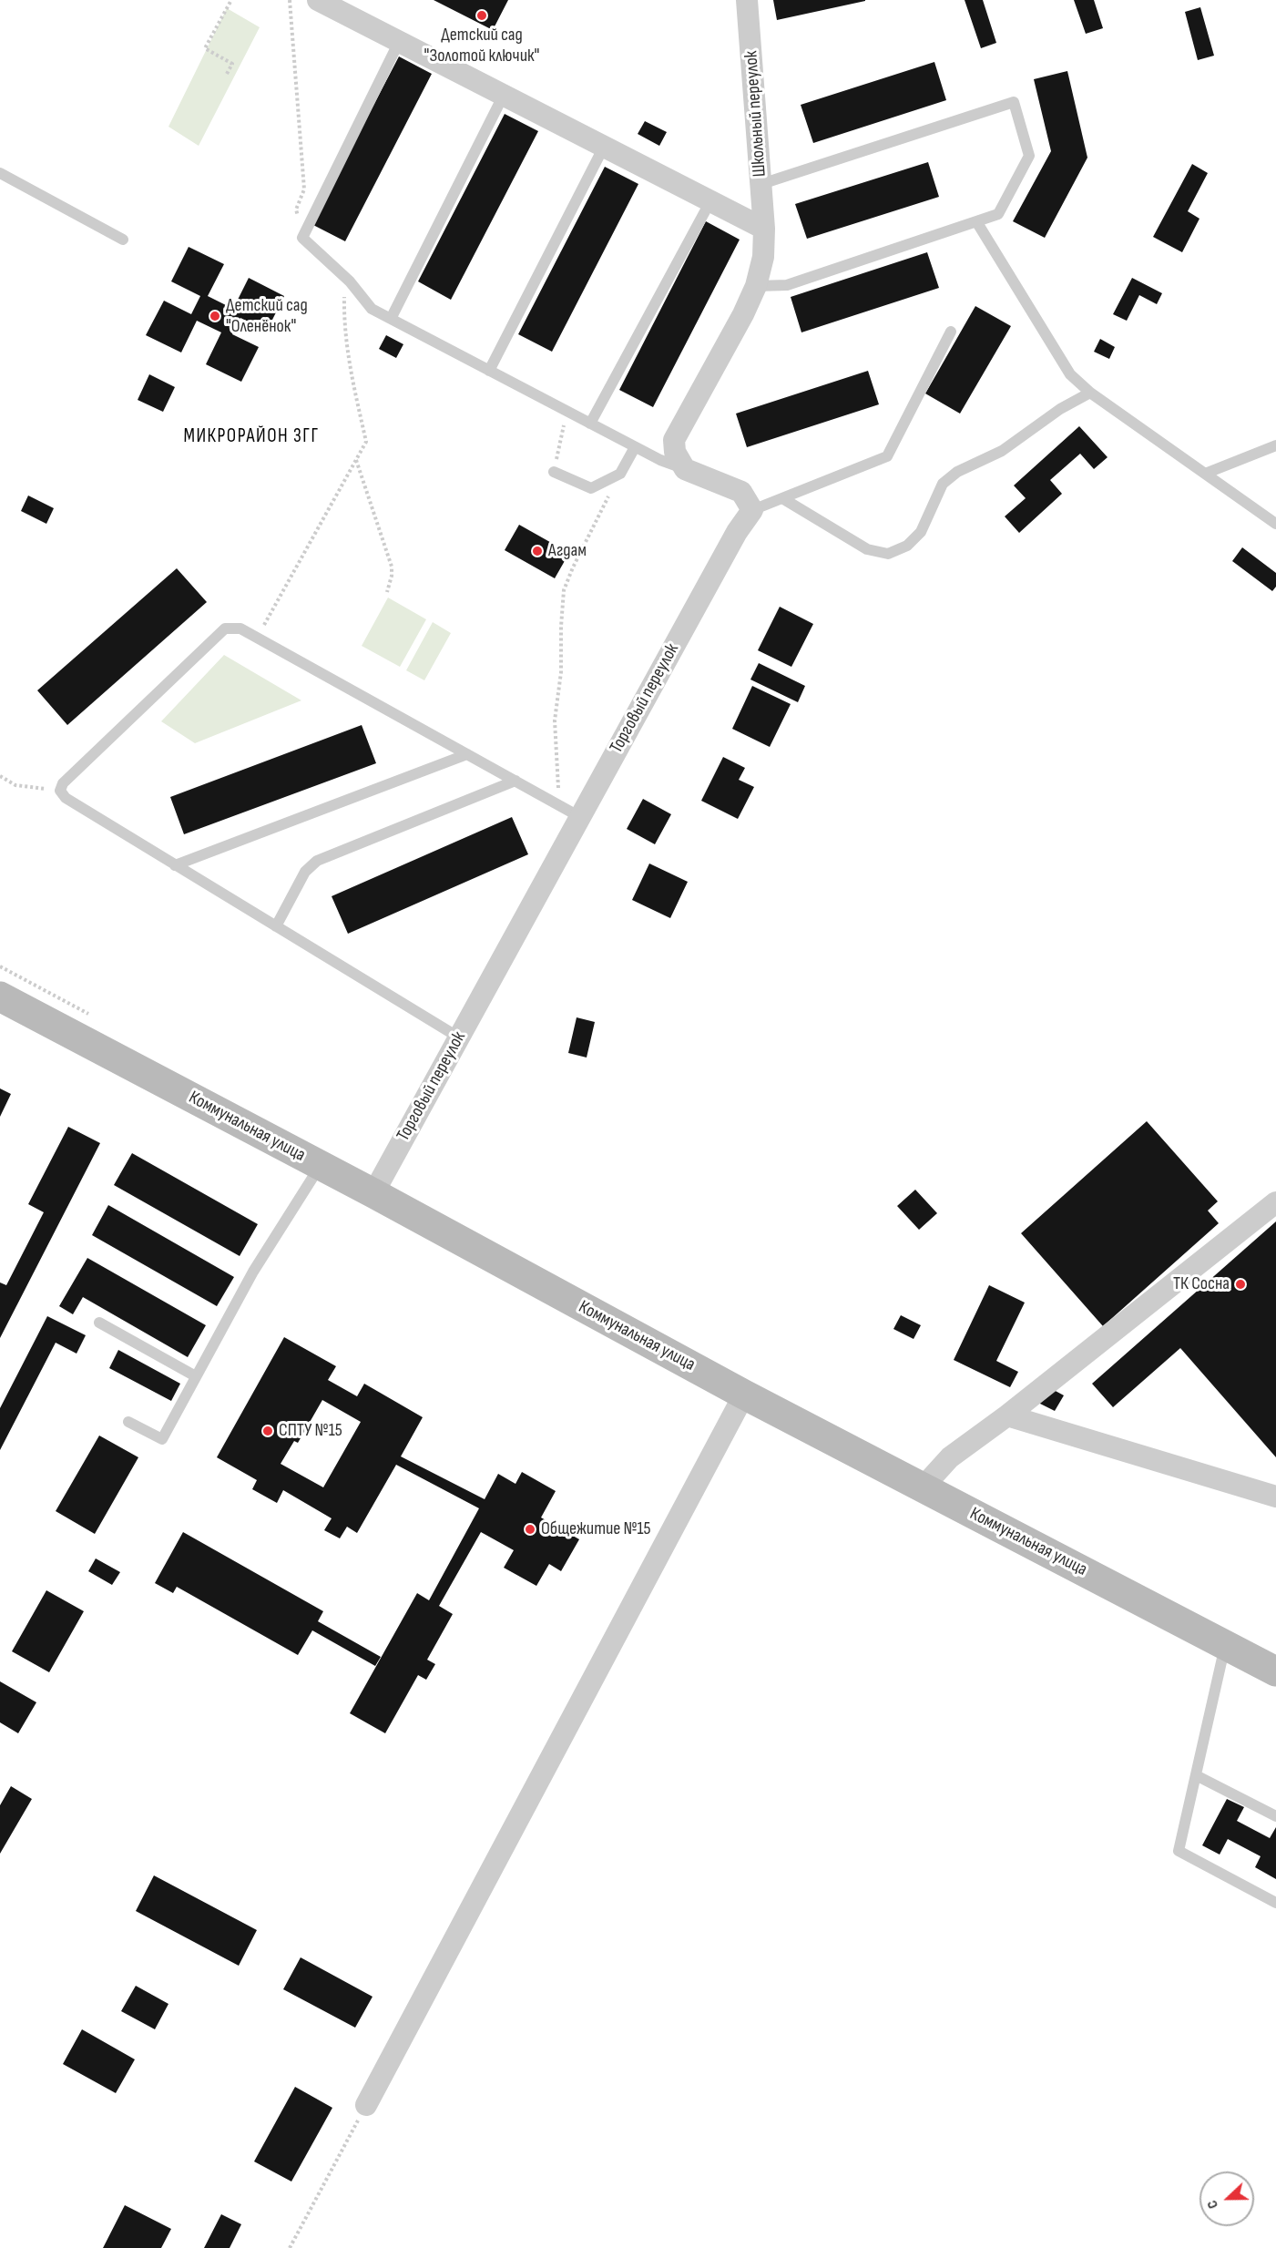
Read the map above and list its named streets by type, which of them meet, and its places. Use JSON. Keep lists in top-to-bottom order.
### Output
{
  "streets": {
    "main road": ["Коммунальная улица"],
    "street": ["Школьный переулок", "Торговый переулок"]
  },
  "crossings": [
    ["Торговый переулок", "Коммунальная улица"]
  ],
  "districts": ["МИКРОРАЙОН 3ГГ"],
  "places": [
    "Детский сад \"Золотой ключик\"",
    "Детский сад \"Оленёнок\"",
    "Агдам",
    "ТК Сосна",
    "СПТУ №15",
    "Общежитие №15"
  ],
  "north": "left"
}
